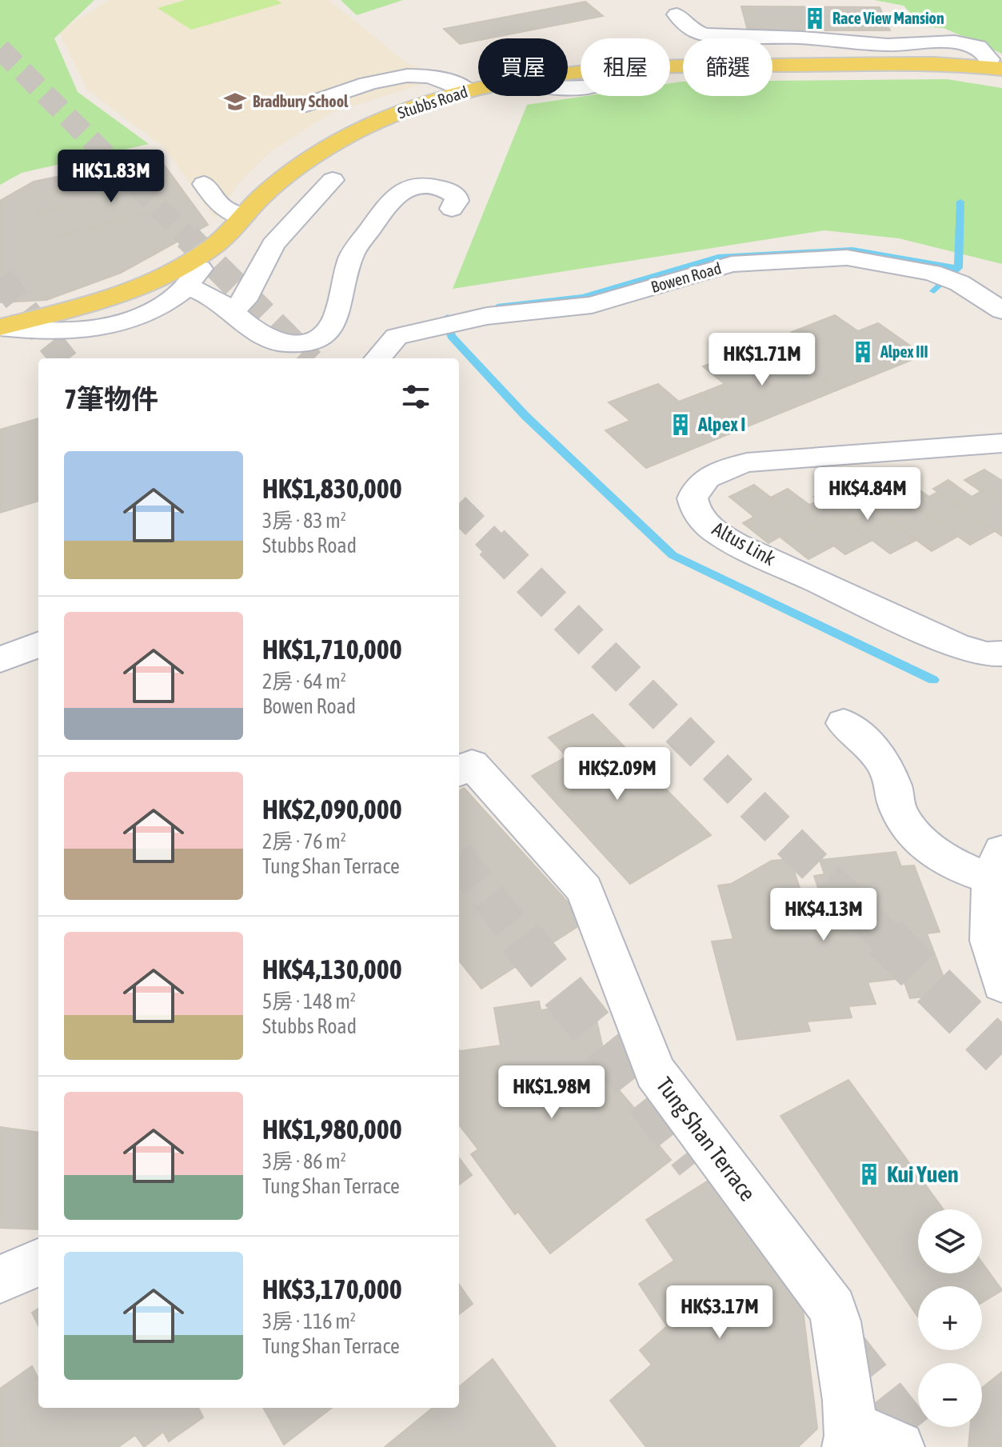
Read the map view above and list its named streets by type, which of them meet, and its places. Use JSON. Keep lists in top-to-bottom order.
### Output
{
  "streets": {
    "main road": ["Stubbs Road"],
    "street": ["Bowen Road", "Altus Link", "Tung Shan Terrace"]
  },
  "places": {
    "building": [
      "Race View Mansion",
      "Alpex III",
      "Alpex I",
      "Kui Yuen"
    ],
    "school or university": ["Bradbury School"]
  },
  "page": {
    "chip": ["買屋", "租屋", "篩選"],
    "price": [
      "HK$1.83M",
      "HK$1.71M",
      "HK$4.84M",
      "HK$2.09M",
      "HK$4.13M",
      "HK$1.98M",
      "HK$3.17M"
    ],
    "heading": "7筆物件",
    "list": [
      {
        "name": "HK$1,830,000",
        "note": "3房 · 83 m² · Stubbs Road"
      },
      {
        "name": "HK$1,710,000",
        "note": "2房 · 64 m² · Bowen Road"
      },
      {
        "name": "HK$2,090,000",
        "note": "2房 · 76 m² · Tung Shan Terrace"
      },
      {
        "name": "HK$4,130,000",
        "note": "5房 · 148 m² · Stubbs Road"
      },
      {
        "name": "HK$1,980,000",
        "note": "3房 · 86 m² · Tung Shan Terrace"
      },
      {
        "name": "HK$3,170,000",
        "note": "3房 · 116 m² · Tung Shan Terrace"
      }
    ],
    "map_buttons": ["+", "−"]
  }
}
